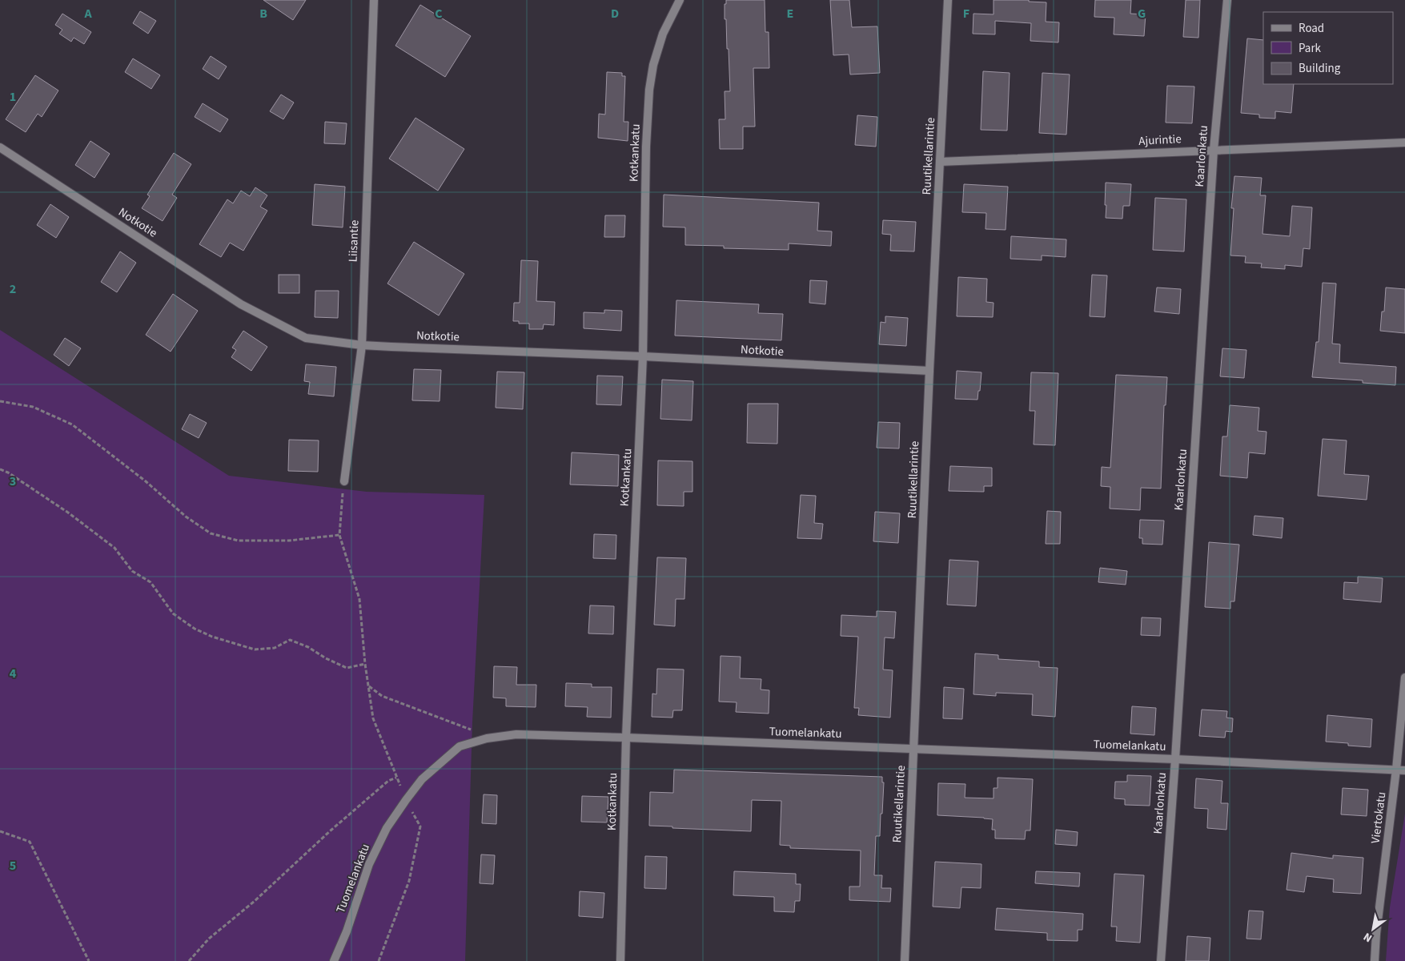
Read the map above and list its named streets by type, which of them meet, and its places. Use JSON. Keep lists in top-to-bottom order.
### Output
{
  "streets": {
    "street": [
      "Ajurintie",
      "Kotkankatu",
      "Ruutikellarintie",
      "Kaarlonkatu",
      "Notkotie",
      "Liisantie",
      "Tuomelankatu",
      "Viertokatu"
    ]
  },
  "crossings": [
    ["Ajurintie", "Ruutikellarintie"],
    ["Ajurintie", "Kaarlonkatu"],
    ["Kotkankatu", "Notkotie"],
    ["Kotkankatu", "Tuomelankatu"],
    ["Ruutikellarintie", "Notkotie"],
    ["Ruutikellarintie", "Tuomelankatu"],
    ["Kaarlonkatu", "Tuomelankatu"],
    ["Notkotie", "Liisantie"],
    ["Tuomelankatu", "Viertokatu"]
  ],
  "legend": ["Road", "Park", "Building"],
  "north": "bottom left",
  "grid": {
    "columns": [
      "A",
      "B",
      "C",
      "D",
      "E",
      "F",
      "G"
    ],
    "rows": [
      "1",
      "2",
      "3",
      "4",
      "5"
    ]
  }
}
